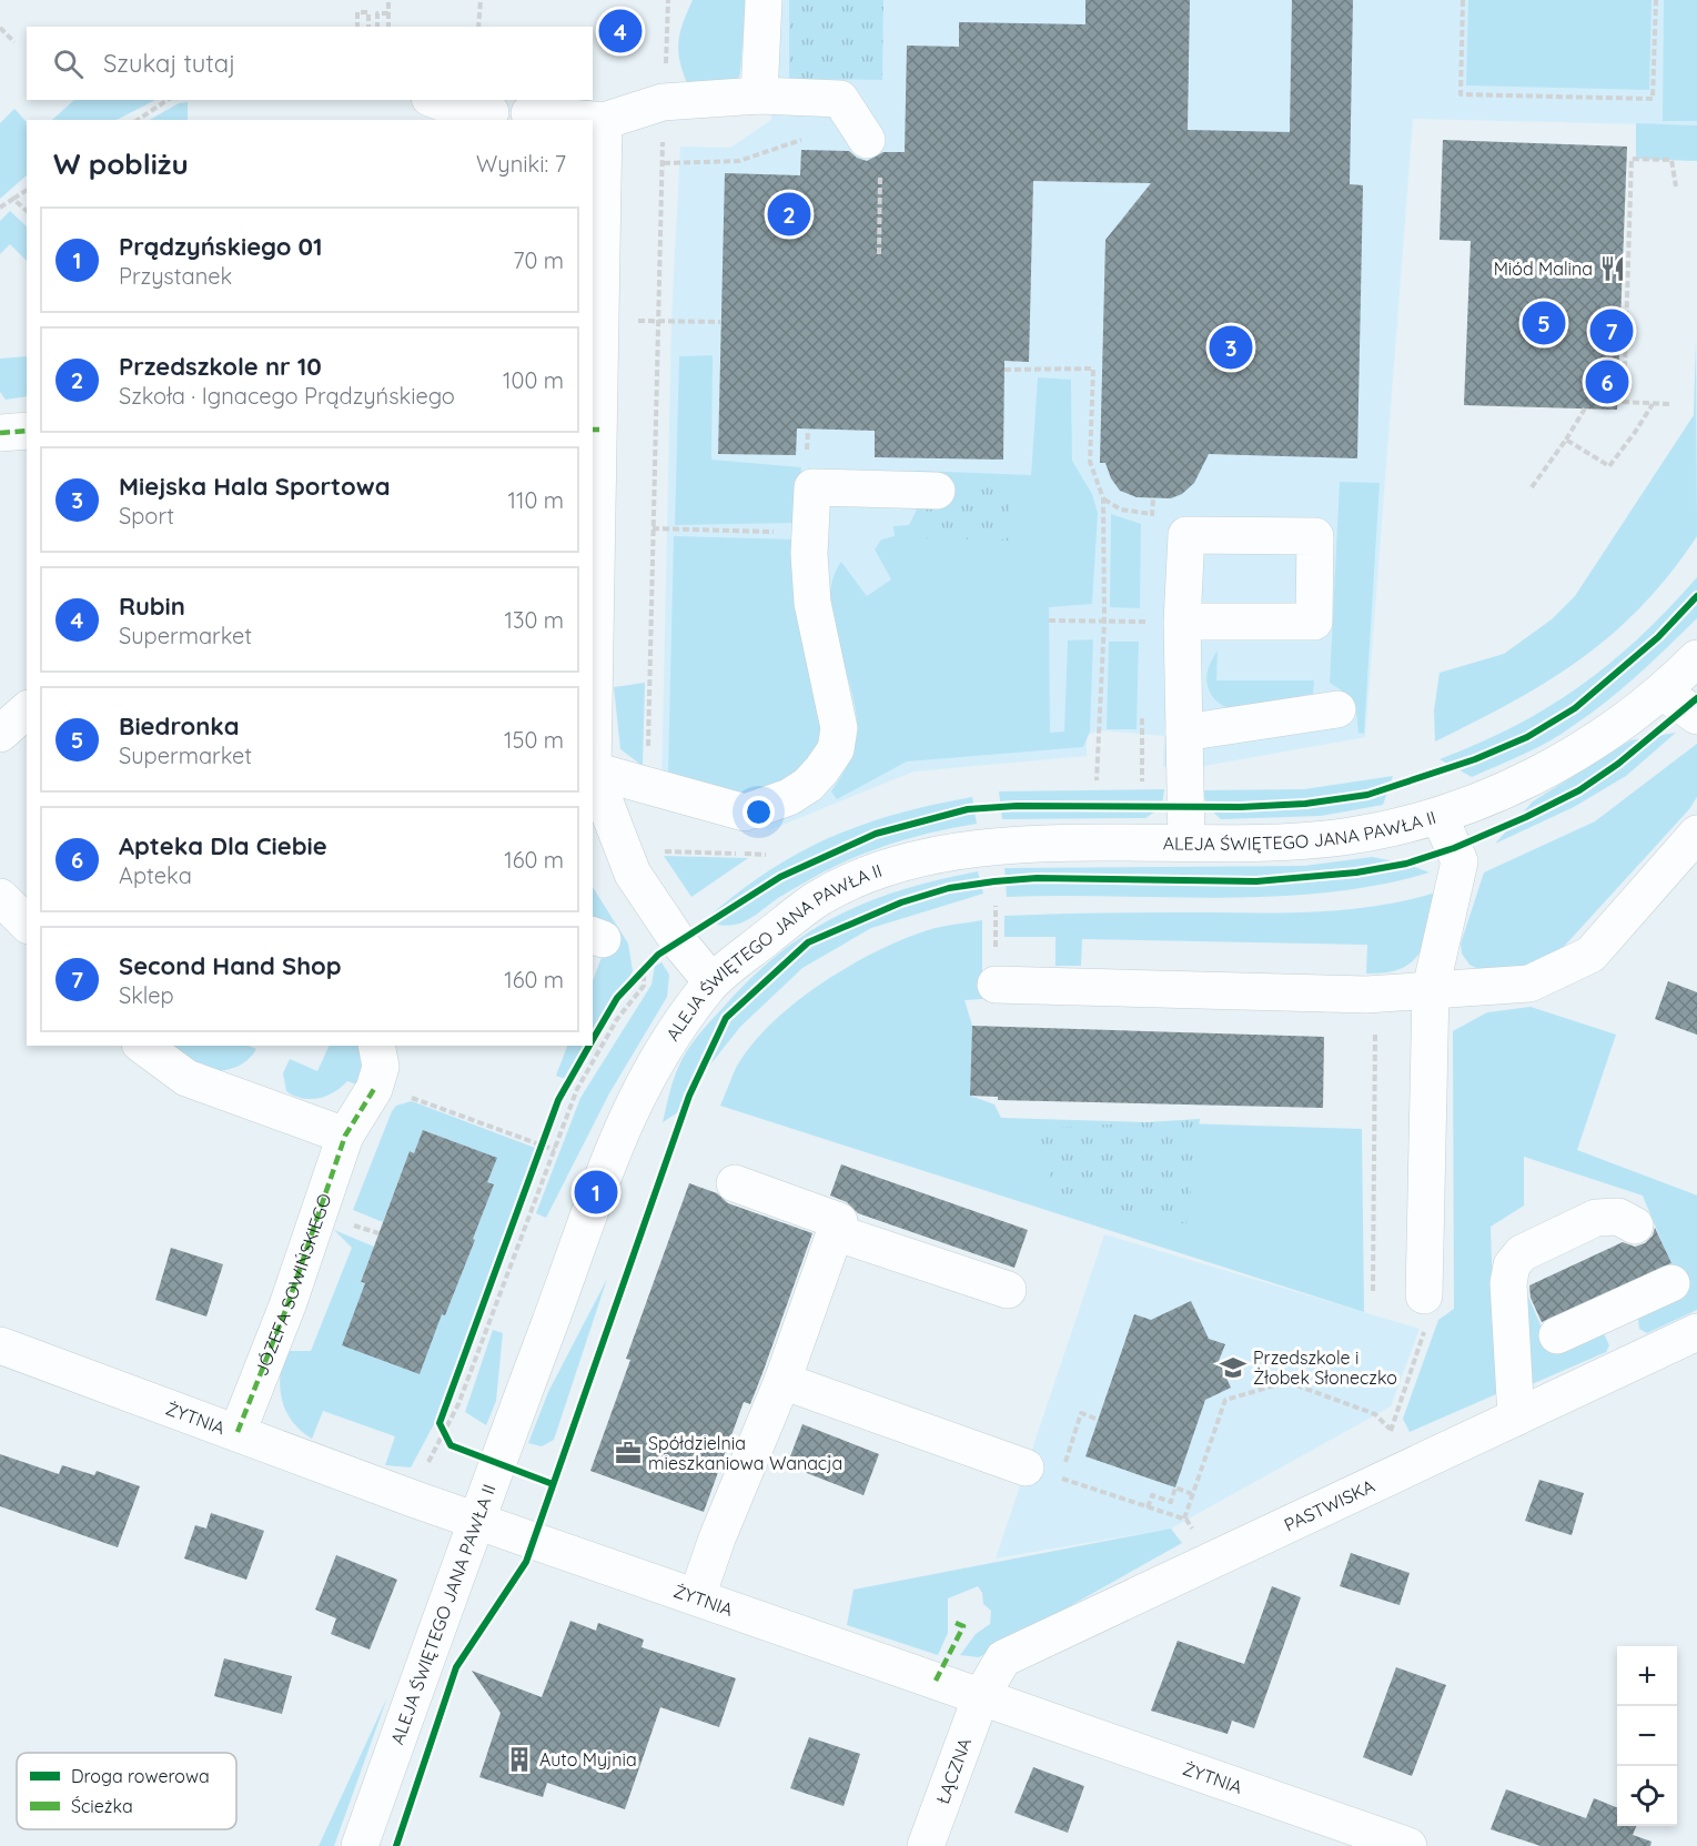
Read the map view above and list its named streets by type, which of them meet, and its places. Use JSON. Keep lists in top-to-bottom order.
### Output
{
  "streets": {
    "street": [
      "ALEJA ŚWIĘTEGO JANA PAWŁA II",
      "JÓZEFA SOWIŃSKIEGO",
      "ŻYTNIA",
      "PASTWISKA",
      "ŁĄCZNA"
    ]
  },
  "crossings": [
    ["ALEJA ŚWIĘTEGO JANA PAWŁA II", "ŻYTNIA"],
    ["JÓZEFA SOWIŃSKIEGO", "ŻYTNIA"],
    ["ŻYTNIA", "PASTWISKA"],
    ["ŻYTNIA", "ŁĄCZNA"],
    ["PASTWISKA", "ŁĄCZNA"]
  ],
  "places": {
    "restaurant": ["Miód Malina"],
    "school or university": ["Przedszkole i Żłobek Słoneczko"],
    "office": ["Spółdzielnia mieszkaniowa Wanacja"],
    "building": ["Auto Myjnia"]
  },
  "legend": ["Droga rowerowa", "Ścieżka"],
  "page": {
    "pins": [
      "4",
      "2",
      "5",
      "7",
      "3",
      "6",
      "1"
    ],
    "search": "Szukaj tutaj",
    "heading": ["W pobliżu", "Wyniki: 7"],
    "list": [
      {
        "mark": "1",
        "name": "Prądzyńskiego 01",
        "note": "Przystanek",
        "value": "70 m"
      },
      {
        "mark": "2",
        "name": "Przedszkole nr 10",
        "note": "Szkoła · Ignacego Prądzyńskiego",
        "value": "100 m"
      },
      {
        "mark": "3",
        "name": "Miejska Hala Sportowa",
        "note": "Sport",
        "value": "110 m"
      },
      {
        "mark": "4",
        "name": "Rubin",
        "note": "Supermarket",
        "value": "130 m"
      },
      {
        "mark": "5",
        "name": "Biedronka",
        "note": "Supermarket",
        "value": "150 m"
      },
      {
        "mark": "6",
        "name": "Apteka Dla Ciebie",
        "note": "Apteka",
        "value": "160 m"
      },
      {
        "mark": "7",
        "name": "Second Hand Shop",
        "note": "Sklep",
        "value": "160 m"
      }
    ],
    "map_buttons": ["+", "−"]
  }
}
